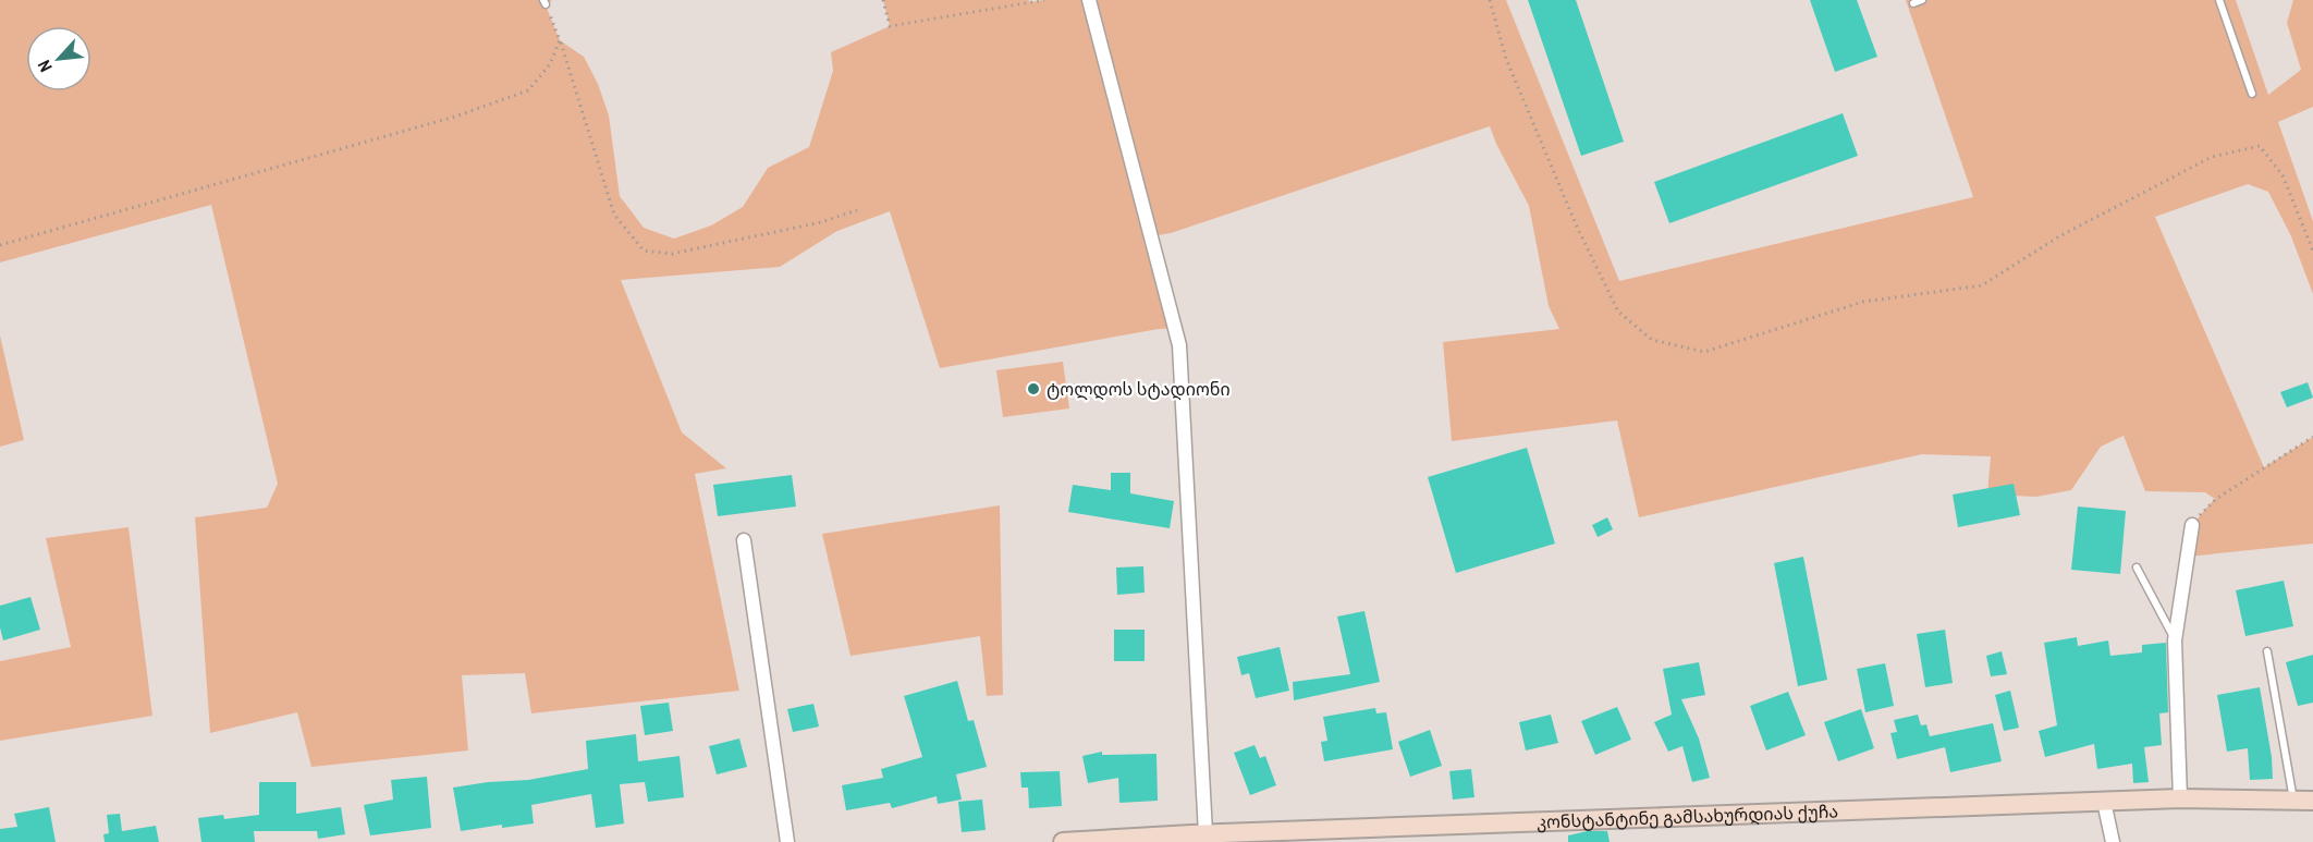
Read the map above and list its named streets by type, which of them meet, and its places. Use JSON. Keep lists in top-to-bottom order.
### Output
{
  "streets": {
    "street": ["კონსტანტინე გამსახურდიას ქუჩა"]
  },
  "places": ["ტოლდოს სტადიონი"],
  "north": "bottom left"
}
